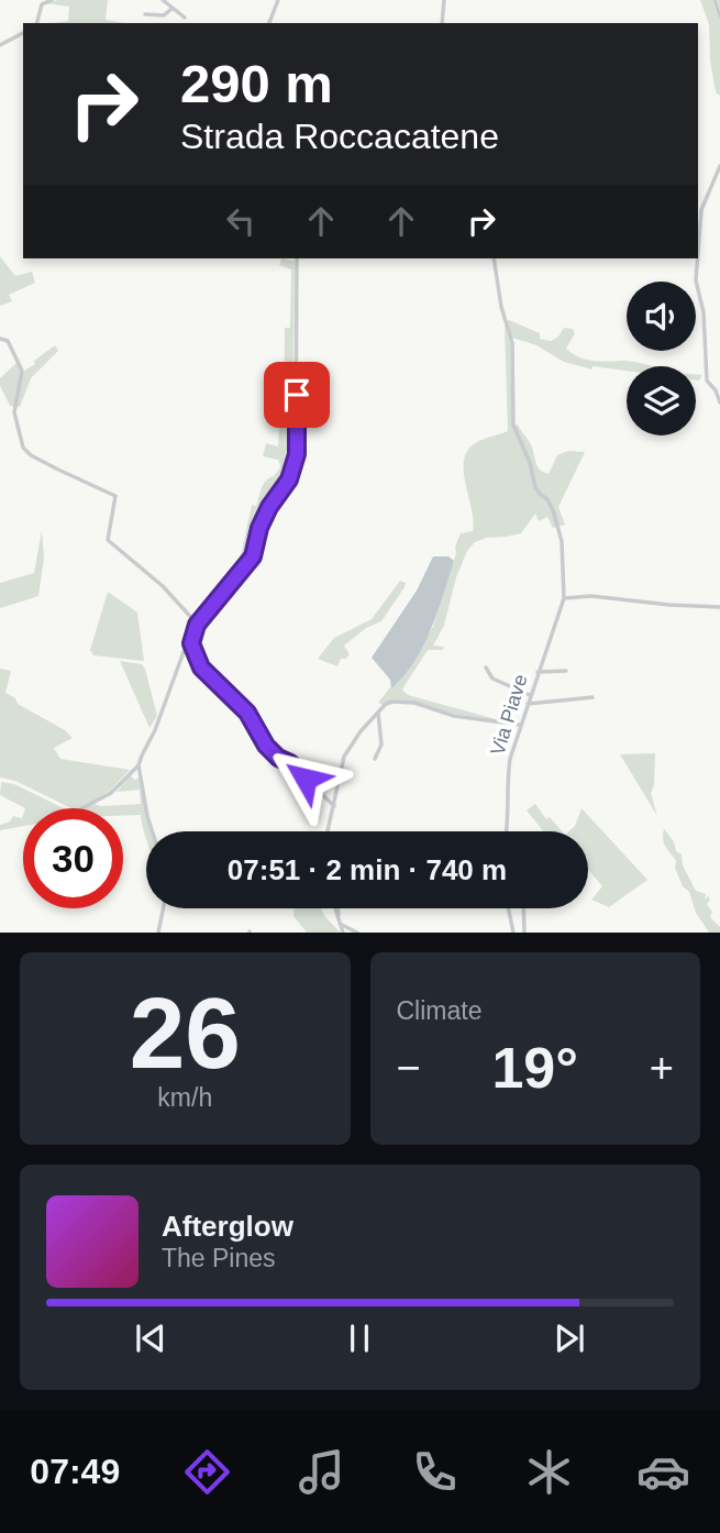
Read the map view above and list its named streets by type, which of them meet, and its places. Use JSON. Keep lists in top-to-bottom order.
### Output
{
  "streets": {
    "street": ["Via Piave"]
  },
  "page": {
    "turn": ["290 m", "Strada Roccacatene"],
    "limit": "30",
    "trip": "07:51 · 2 min · 740 m",
    "tile": [
      ["26", "km/h"],
      "Climate"
    ],
    "heat": ["−", "19°", "+"],
    "song": ["Afterglow", "The Pines"],
    "tabs": "07:49"
  }
}
